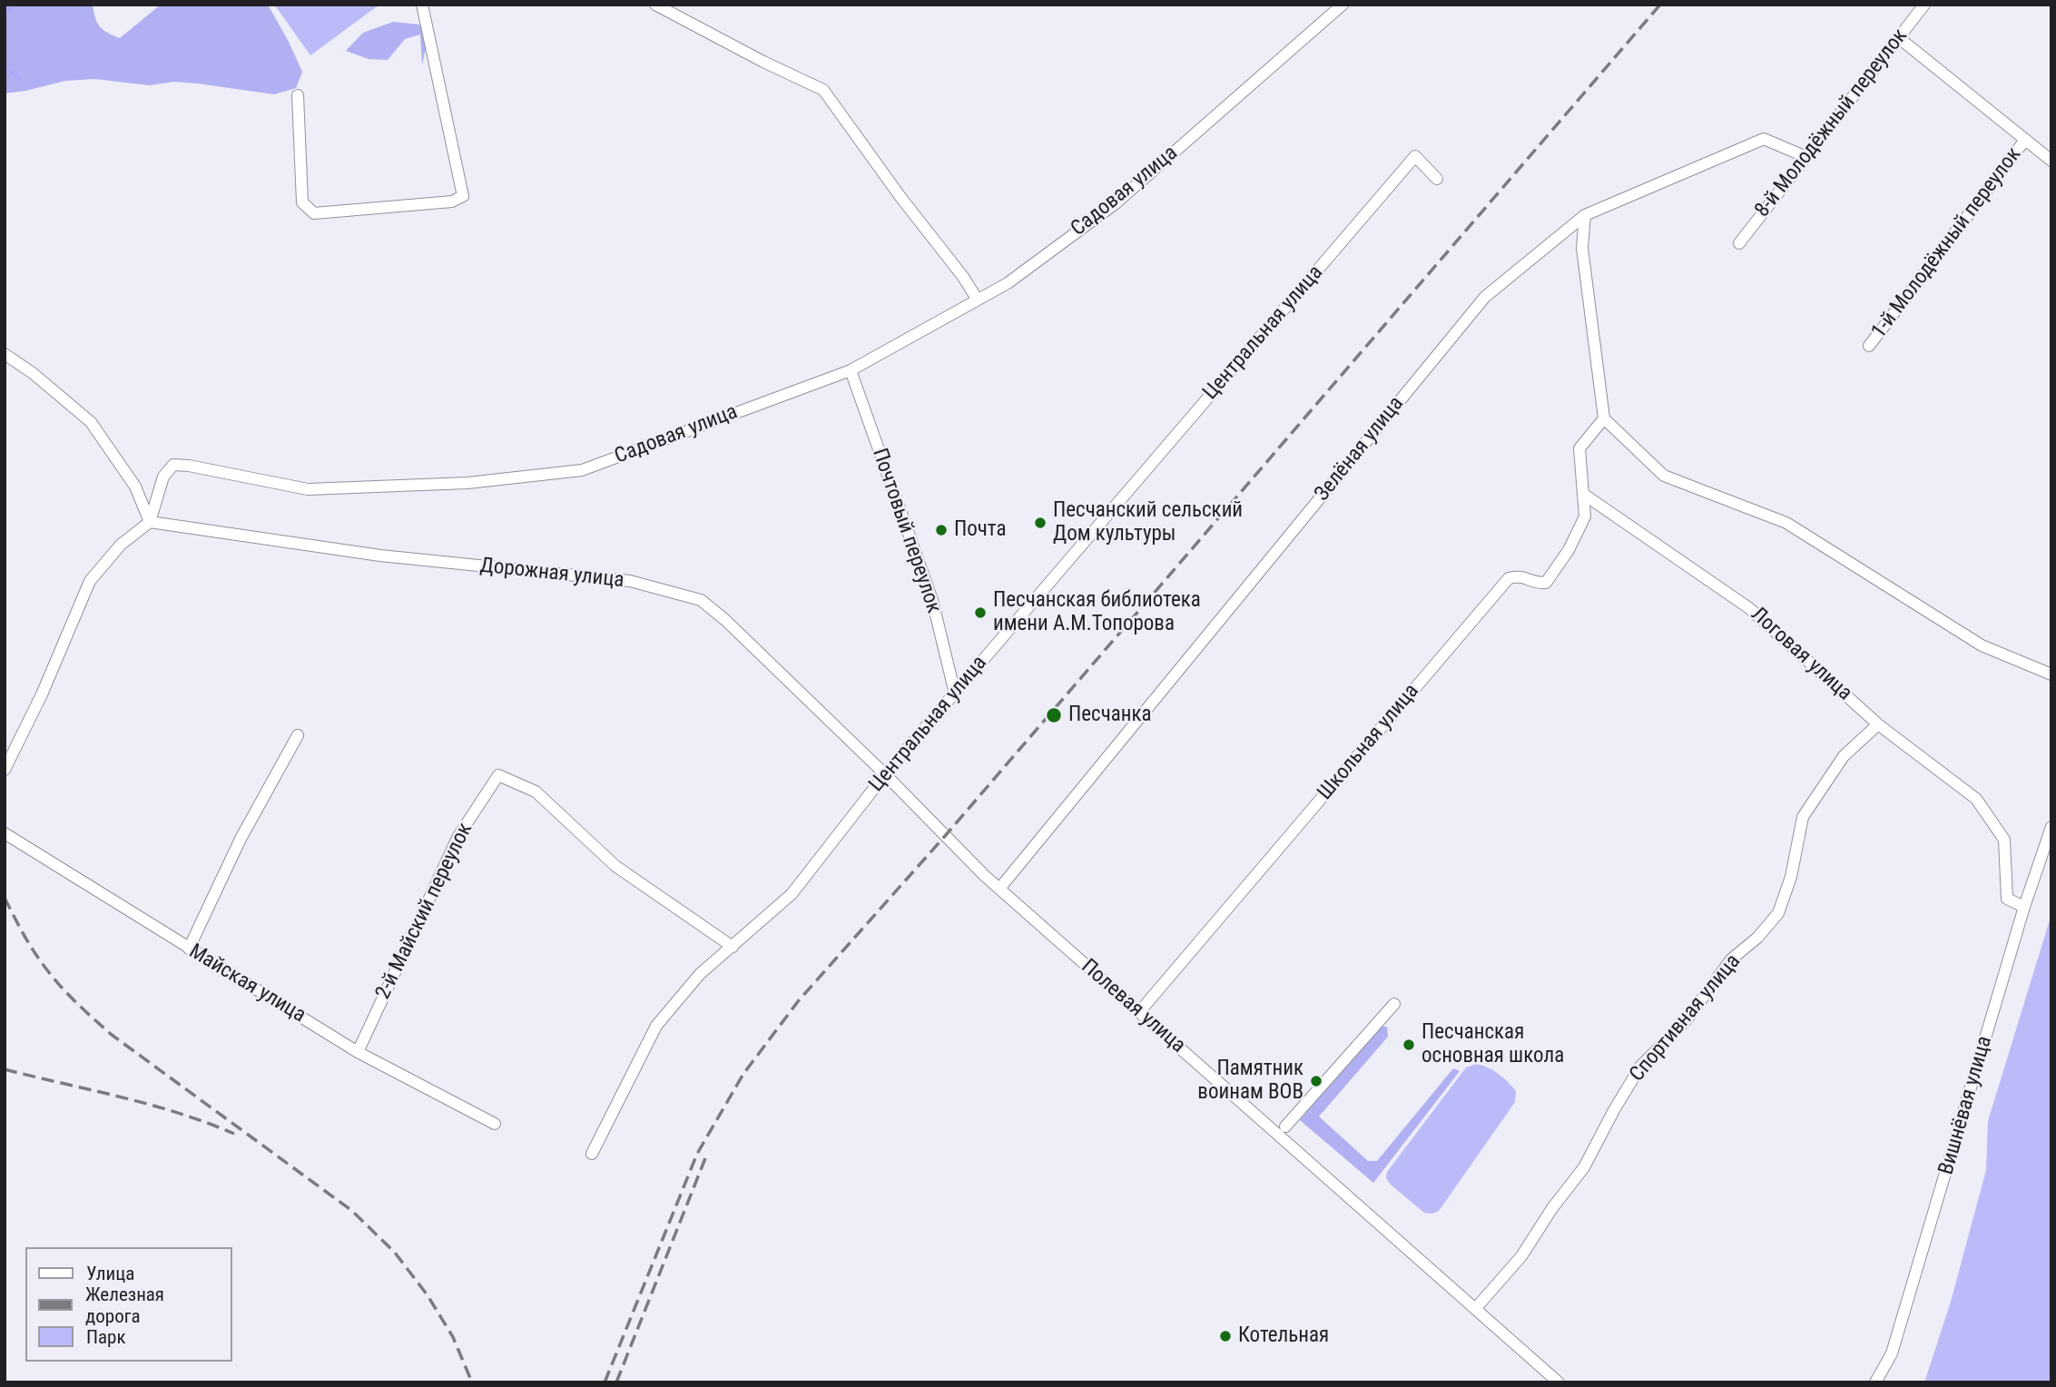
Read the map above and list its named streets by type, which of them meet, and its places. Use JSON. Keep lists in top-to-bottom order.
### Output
{
  "streets": {
    "street": [
      "8-й Молодёжный переулок",
      "Садовая улица",
      "1-й Молодёжный переулок",
      "Центральная улица",
      "Зелёная улица",
      "Почтовый переулок",
      "Дорожная улица",
      "Логовая улица",
      "Школьная улица",
      "2-й Майский переулок",
      "Майская улица",
      "Полевая улица",
      "Спортивная улица",
      "Вишнёвая улица"
    ]
  },
  "crossings": [
    ["8-й Молодёжный переулок", "Зелёная улица"],
    ["Садовая улица", "Почтовый переулок"],
    ["Садовая улица", "Дорожная улица"],
    ["Центральная улица", "Почтовый переулок"],
    ["Центральная улица", "Дорожная улица"],
    ["Центральная улица", "2-й Майский переулок"],
    ["Центральная улица", "Полевая улица"],
    ["Зелёная улица", "Полевая улица"],
    ["Дорожная улица", "Полевая улица"],
    ["Логовая улица", "Школьная улица"],
    ["Логовая улица", "Спортивная улица"],
    ["Логовая улица", "Вишнёвая улица"],
    ["Школьная улица", "Полевая улица"],
    ["2-й Майский переулок", "Майская улица"],
    ["Полевая улица", "Спортивная улица"]
  ],
  "places": [
    "Песчанский сельский Дом культуры",
    "Почта",
    "Песчанская библиотека имени А.М.Топорова",
    "Песчанка",
    "Песчанская основная школа",
    "Памятник воинам ВОВ",
    "Котельная"
  ],
  "legend": ["Улица", "Железная дорога", "Парк"]
}
